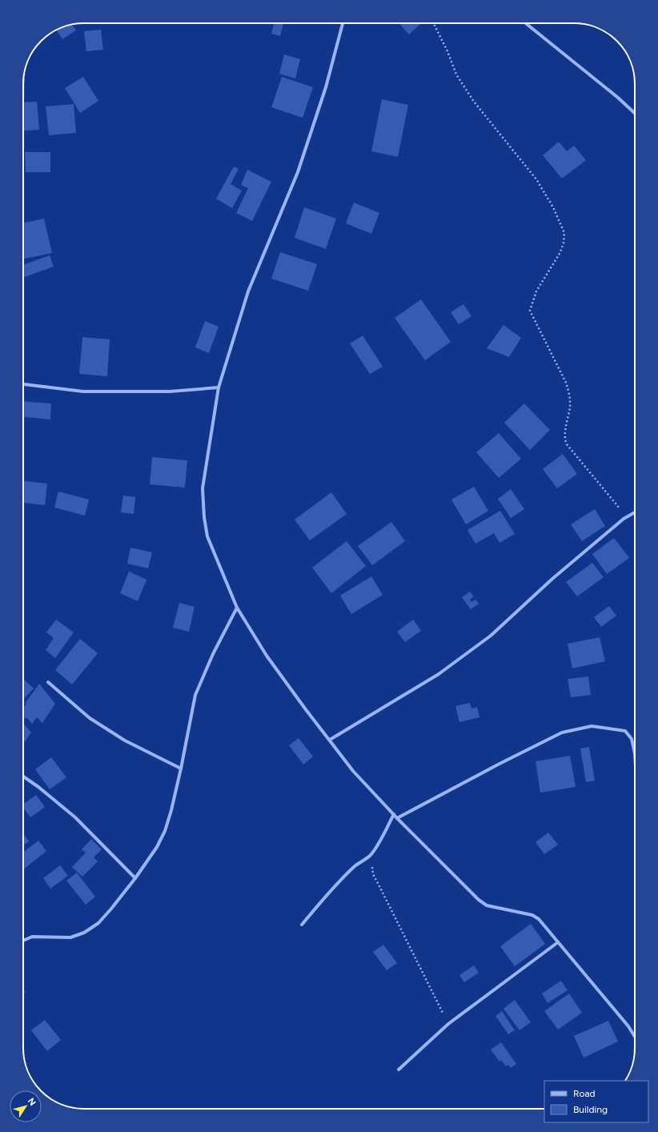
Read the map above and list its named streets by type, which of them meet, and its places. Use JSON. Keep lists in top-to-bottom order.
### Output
{
  "legend": ["Road", "Building"],
  "north": "top right"
}
